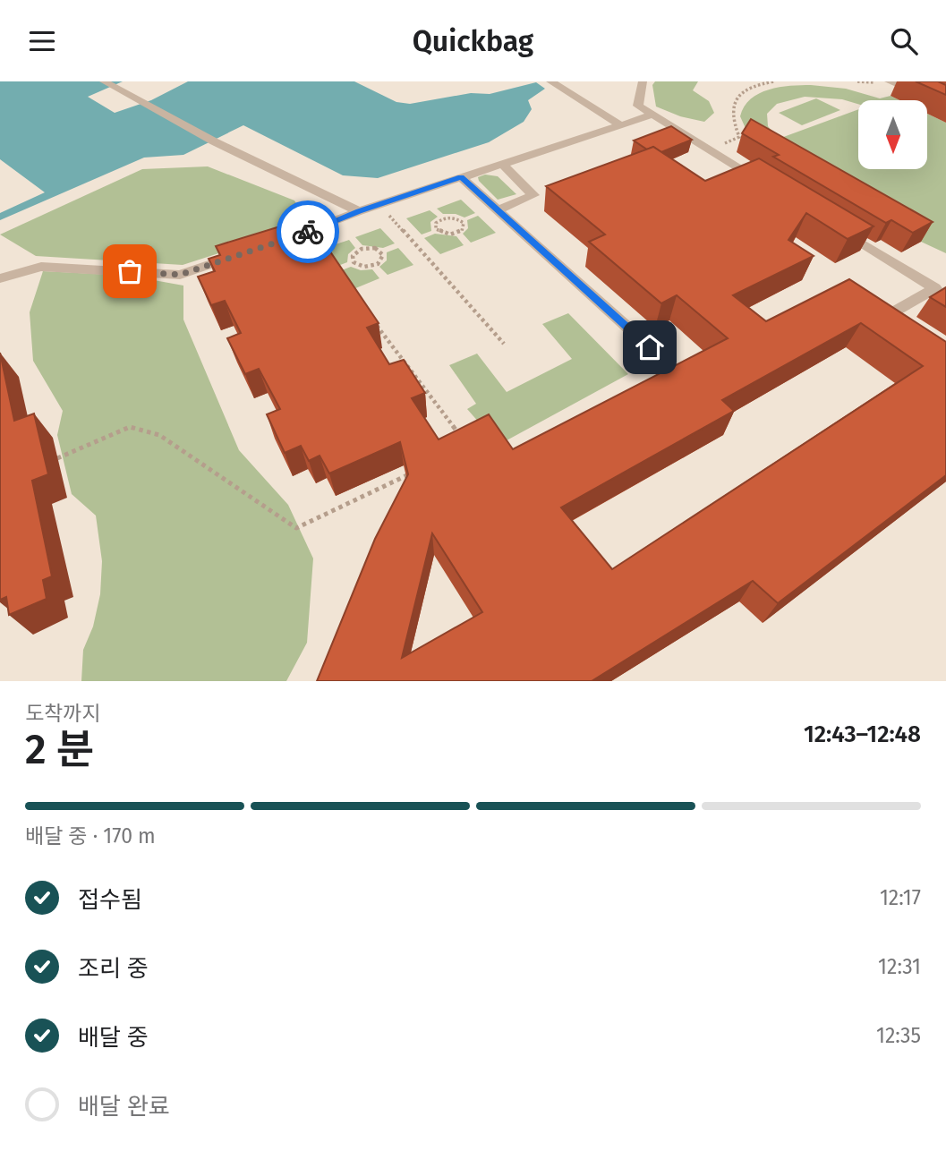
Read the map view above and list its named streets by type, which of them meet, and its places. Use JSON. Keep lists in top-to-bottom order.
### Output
{
  "north": "bottom",
  "page": {
    "header": "Quickbag",
    "heading": ["2 분", "도착까지", "12:43–12:48"],
    "bar": "배달 중 · 170 m",
    "list": [
      ["접수됨", "12:17"],
      ["조리 중", "12:31"],
      ["배달 중", "12:35"],
      "배달 완료"
    ]
  }
}
